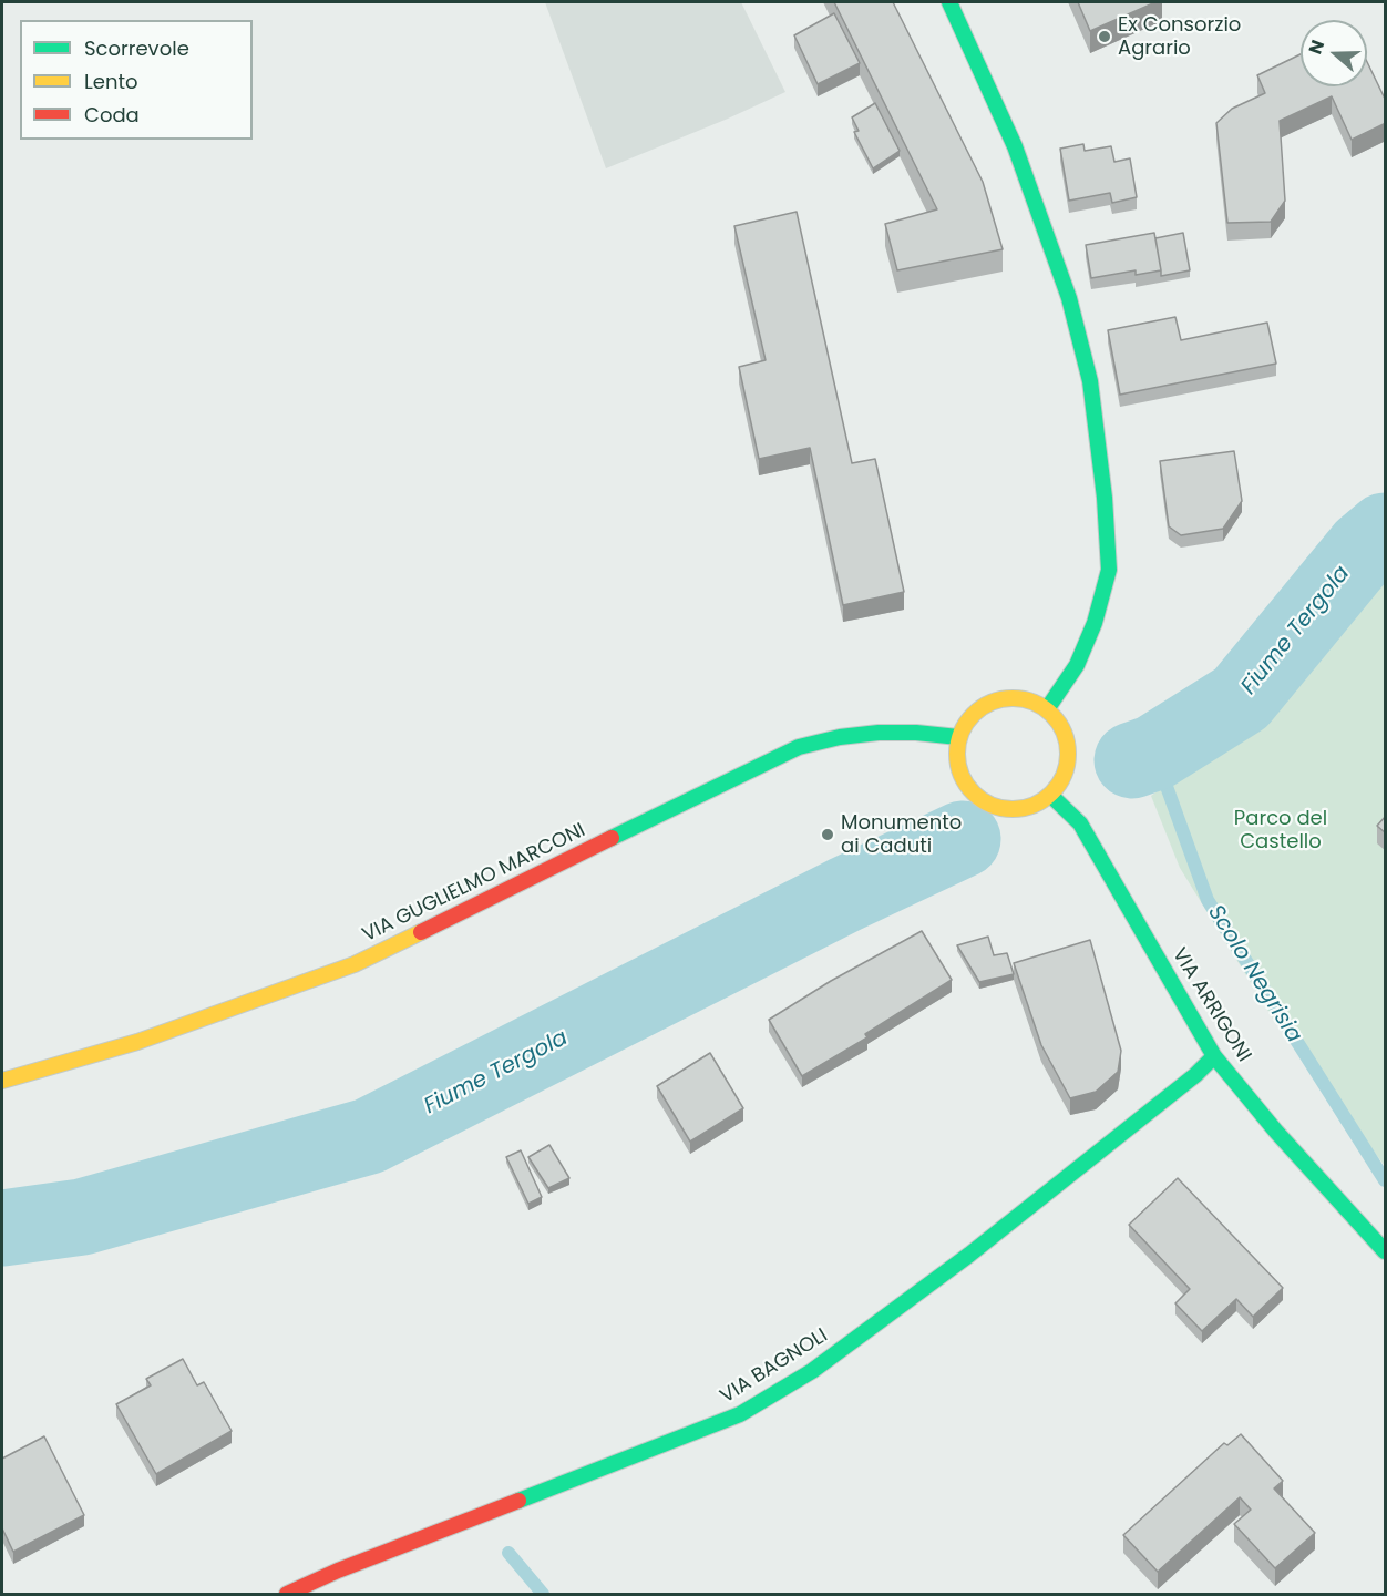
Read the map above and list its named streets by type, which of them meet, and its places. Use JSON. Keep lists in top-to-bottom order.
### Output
{
  "streets": {
    "main road": ["VIA GUGLIELMO MARCONI", "VIA ARRIGONI", "VIA BAGNOLI"]
  },
  "crossings": [
    ["VIA GUGLIELMO MARCONI", "VIA ARRIGONI"],
    ["VIA ARRIGONI", "VIA BAGNOLI"]
  ],
  "water": ["Fiume Tergola", "Scolo Negrisia"],
  "parks": ["Parco del Castello"],
  "places": ["Ex Consorzio Agrario", "Monumento ai Caduti"],
  "legend": ["Scorrevole", "Lento", "Coda"],
  "north": "left"
}
